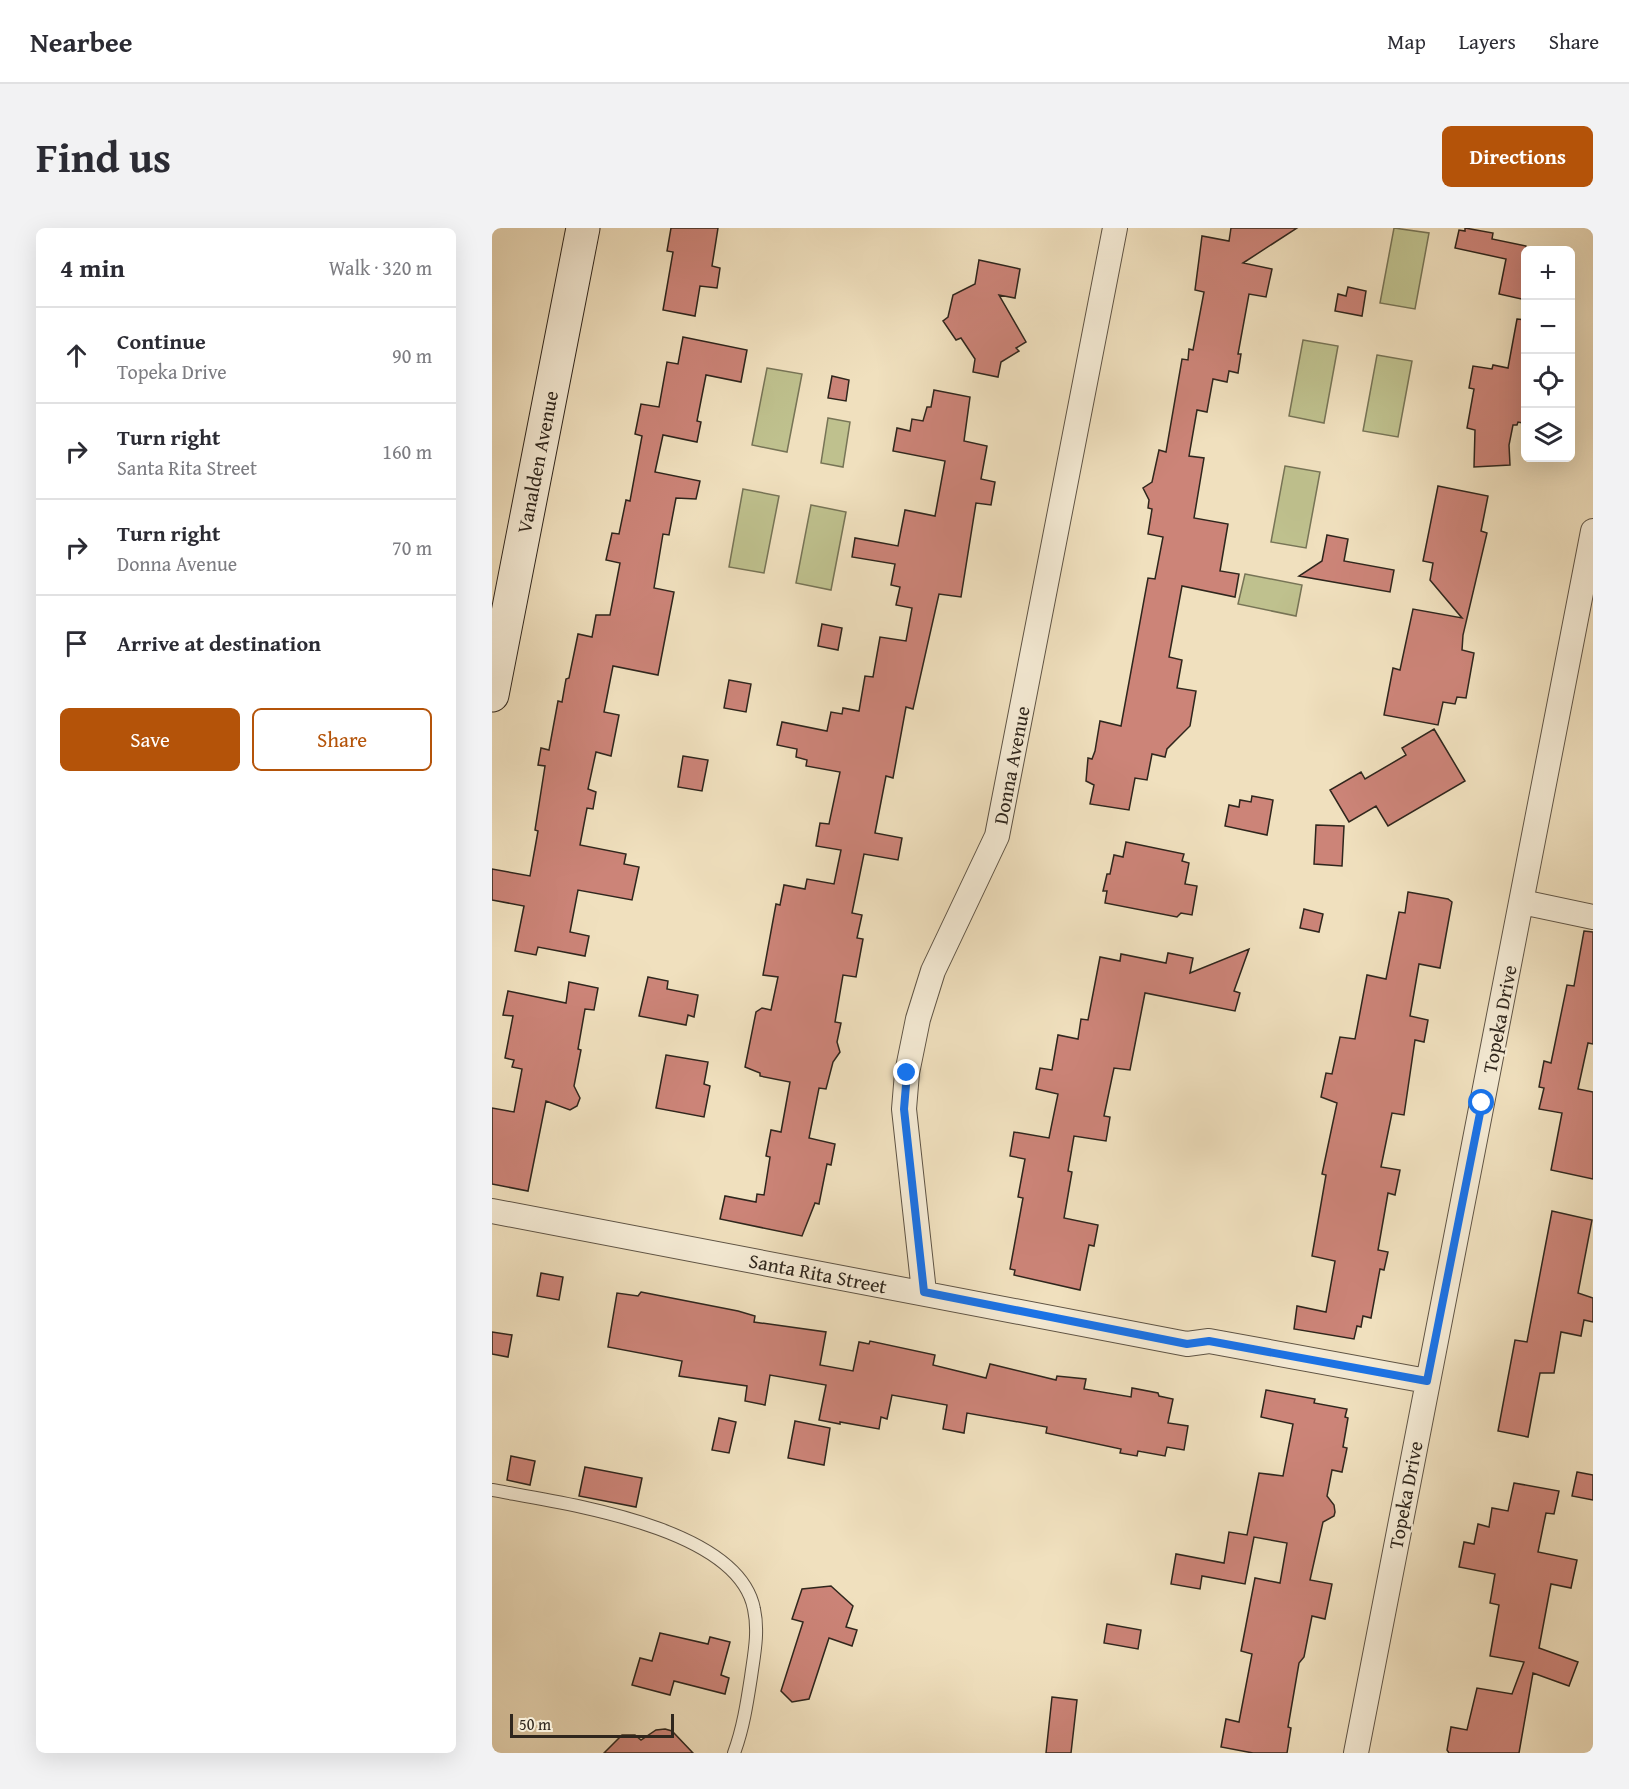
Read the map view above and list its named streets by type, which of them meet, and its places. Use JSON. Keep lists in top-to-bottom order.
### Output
{
  "streets": {
    "main road": ["Vanalden Avenue"],
    "street": ["Donna Avenue", "Topeka Drive", "Santa Rita Street"]
  },
  "crossings": [
    ["Donna Avenue", "Santa Rita Street"],
    ["Topeka Drive", "Santa Rita Street"]
  ],
  "scale_bar": "50 m",
  "page": {
    "header": "Nearbee",
    "nav": ["Map", "Layers", "Share"],
    "title": "Find us",
    "buttons": [
      "Directions",
      ["Save", "Share"]
    ],
    "heading": ["4 min", "Walk · 320 m"],
    "map_buttons": ["+", "−"],
    "list": [
      ["Continue", "Topeka Drive", "90 m"],
      ["Turn right", "Santa Rita Street", "160 m"],
      ["Turn right", "Donna Avenue", "70 m"],
      "Arrive at destination"
    ],
    "scale": "50 m"
  }
}
